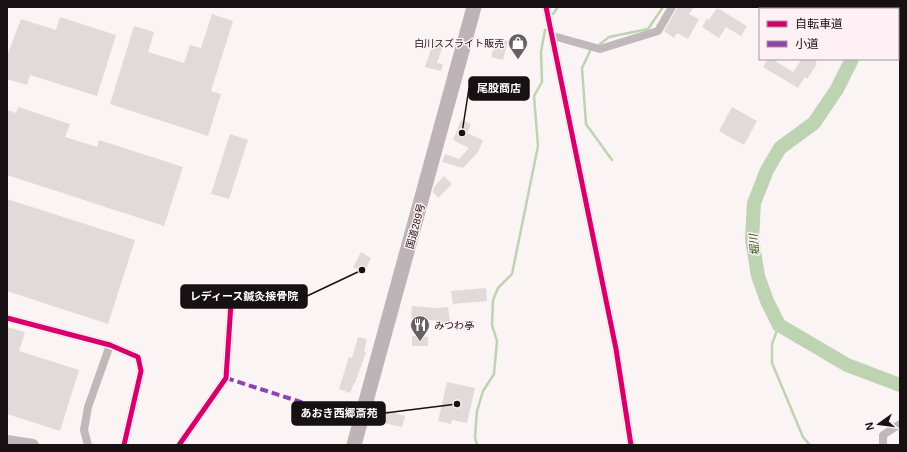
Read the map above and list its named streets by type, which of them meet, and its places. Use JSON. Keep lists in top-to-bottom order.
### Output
{
  "streets": {
    "highway": ["国道289号"]
  },
  "water": ["堀川"],
  "places": {
    "shop": ["白川スズライト販売"],
    "other": ["尾股商店", "レディース鍼灸接骨院", "あおき西郷斎苑"],
    "restaurant": ["みつわ亭"]
  },
  "legend": ["自転車道", "小道"],
  "north": "left"
}
